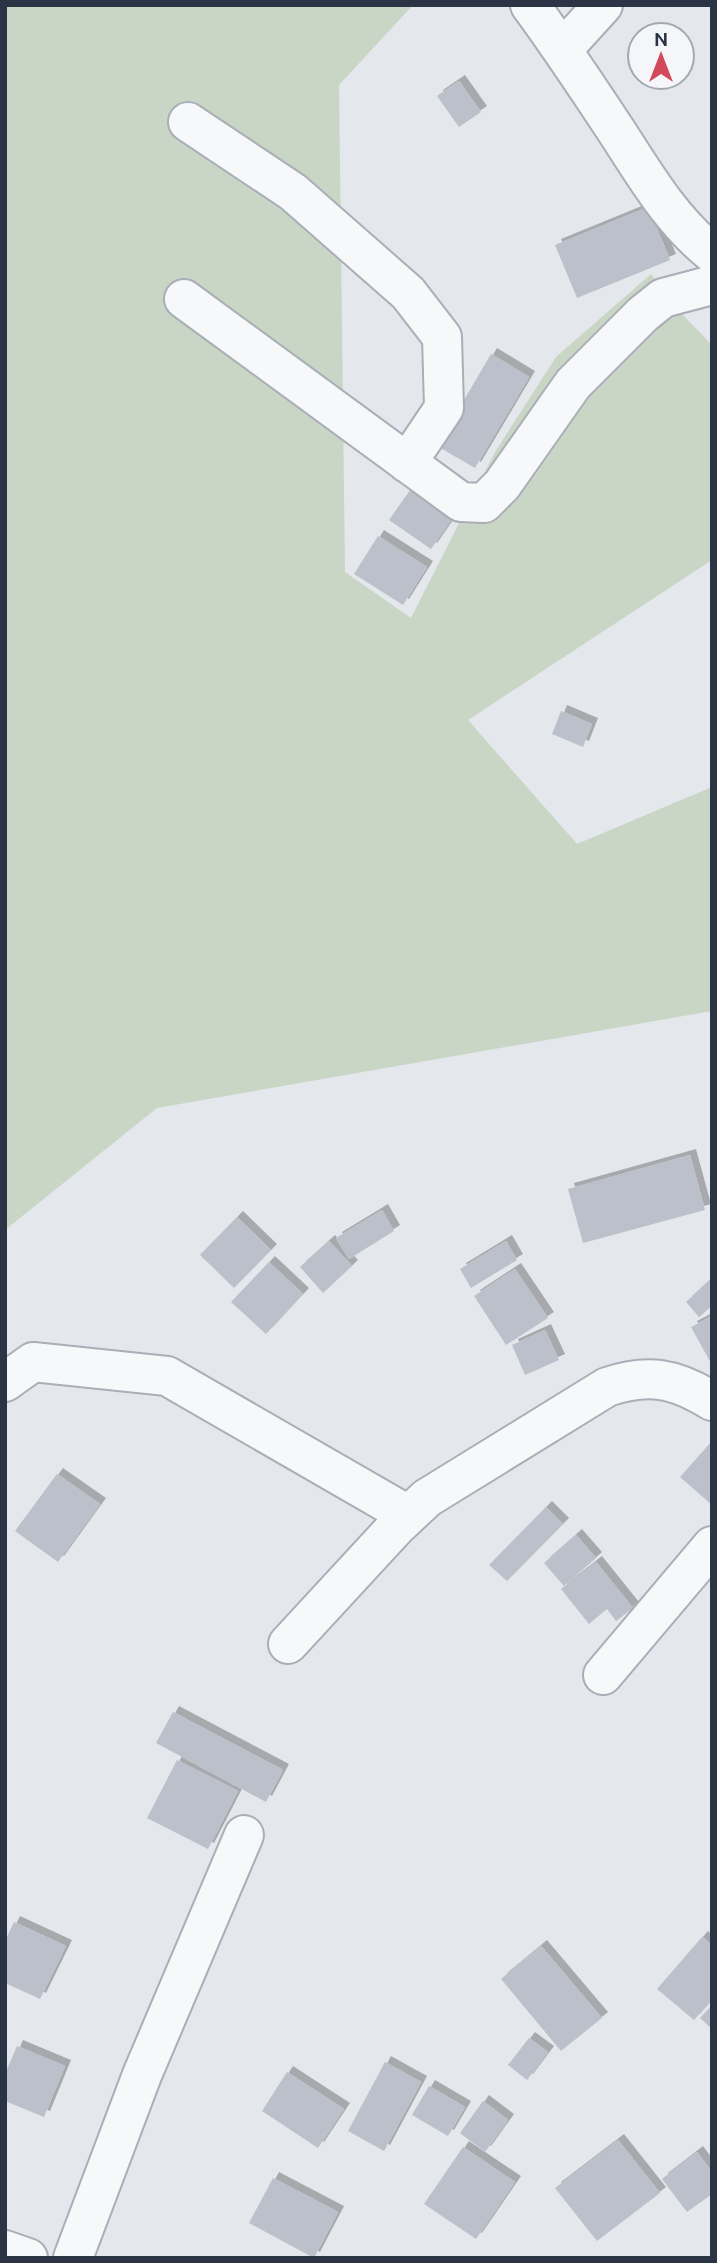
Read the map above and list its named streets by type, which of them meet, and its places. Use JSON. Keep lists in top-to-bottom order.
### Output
{
  "north": "top"
}
